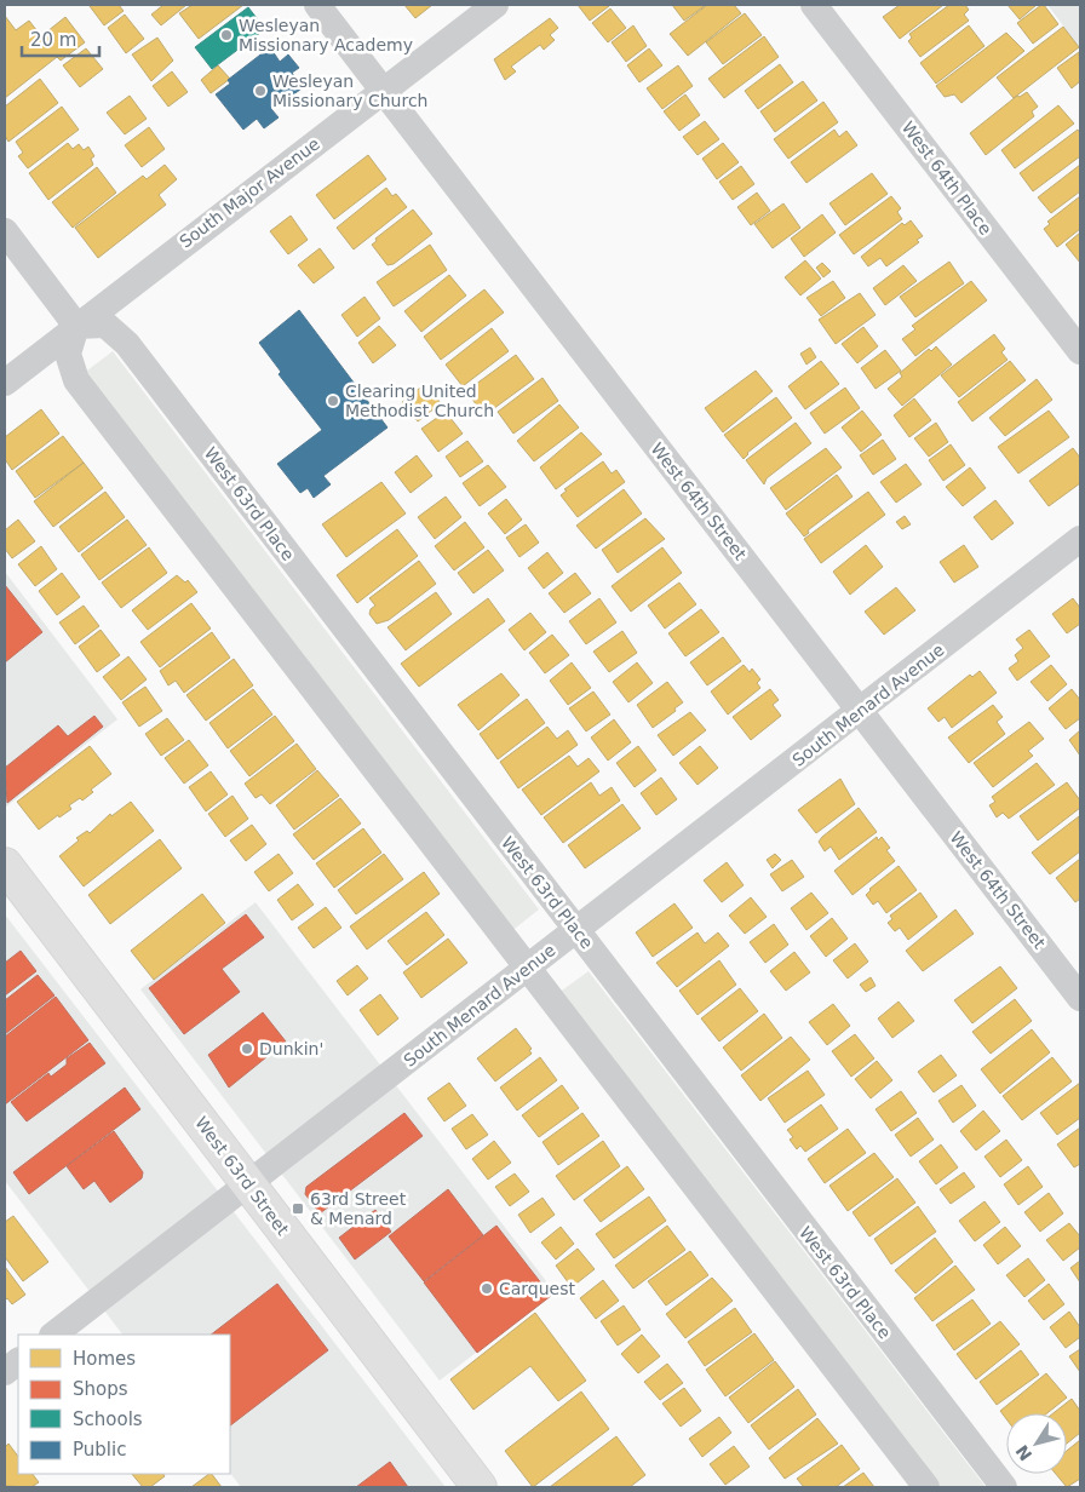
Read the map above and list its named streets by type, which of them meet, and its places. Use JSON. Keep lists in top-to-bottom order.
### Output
{
  "streets": {
    "main road": ["West 63rd Street"],
    "street": [
      "West 64th Place",
      "South Major Avenue",
      "West 64th Street",
      "West 63rd Place",
      "South Menard Avenue"
    ]
  },
  "crossings": [
    ["South Major Avenue", "West 64th Street"],
    ["South Major Avenue", "West 63rd Place"],
    ["West 64th Street", "South Menard Avenue"],
    ["West 63rd Place", "South Menard Avenue"],
    ["South Menard Avenue", "West 63rd Street"]
  ],
  "places": {
    "other": [
      "Wesleyan Missionary Academy",
      "Wesleyan Missionary Church",
      "Clearing United Methodist Church",
      "Dunkin'",
      "Carquest"
    ],
    "transit": ["63rd Street & Menard"]
  },
  "legend": [
    "Homes",
    "Shops",
    "Schools",
    "Public"
  ],
  "scale_bar": "20 m",
  "north": "bottom left"
}
